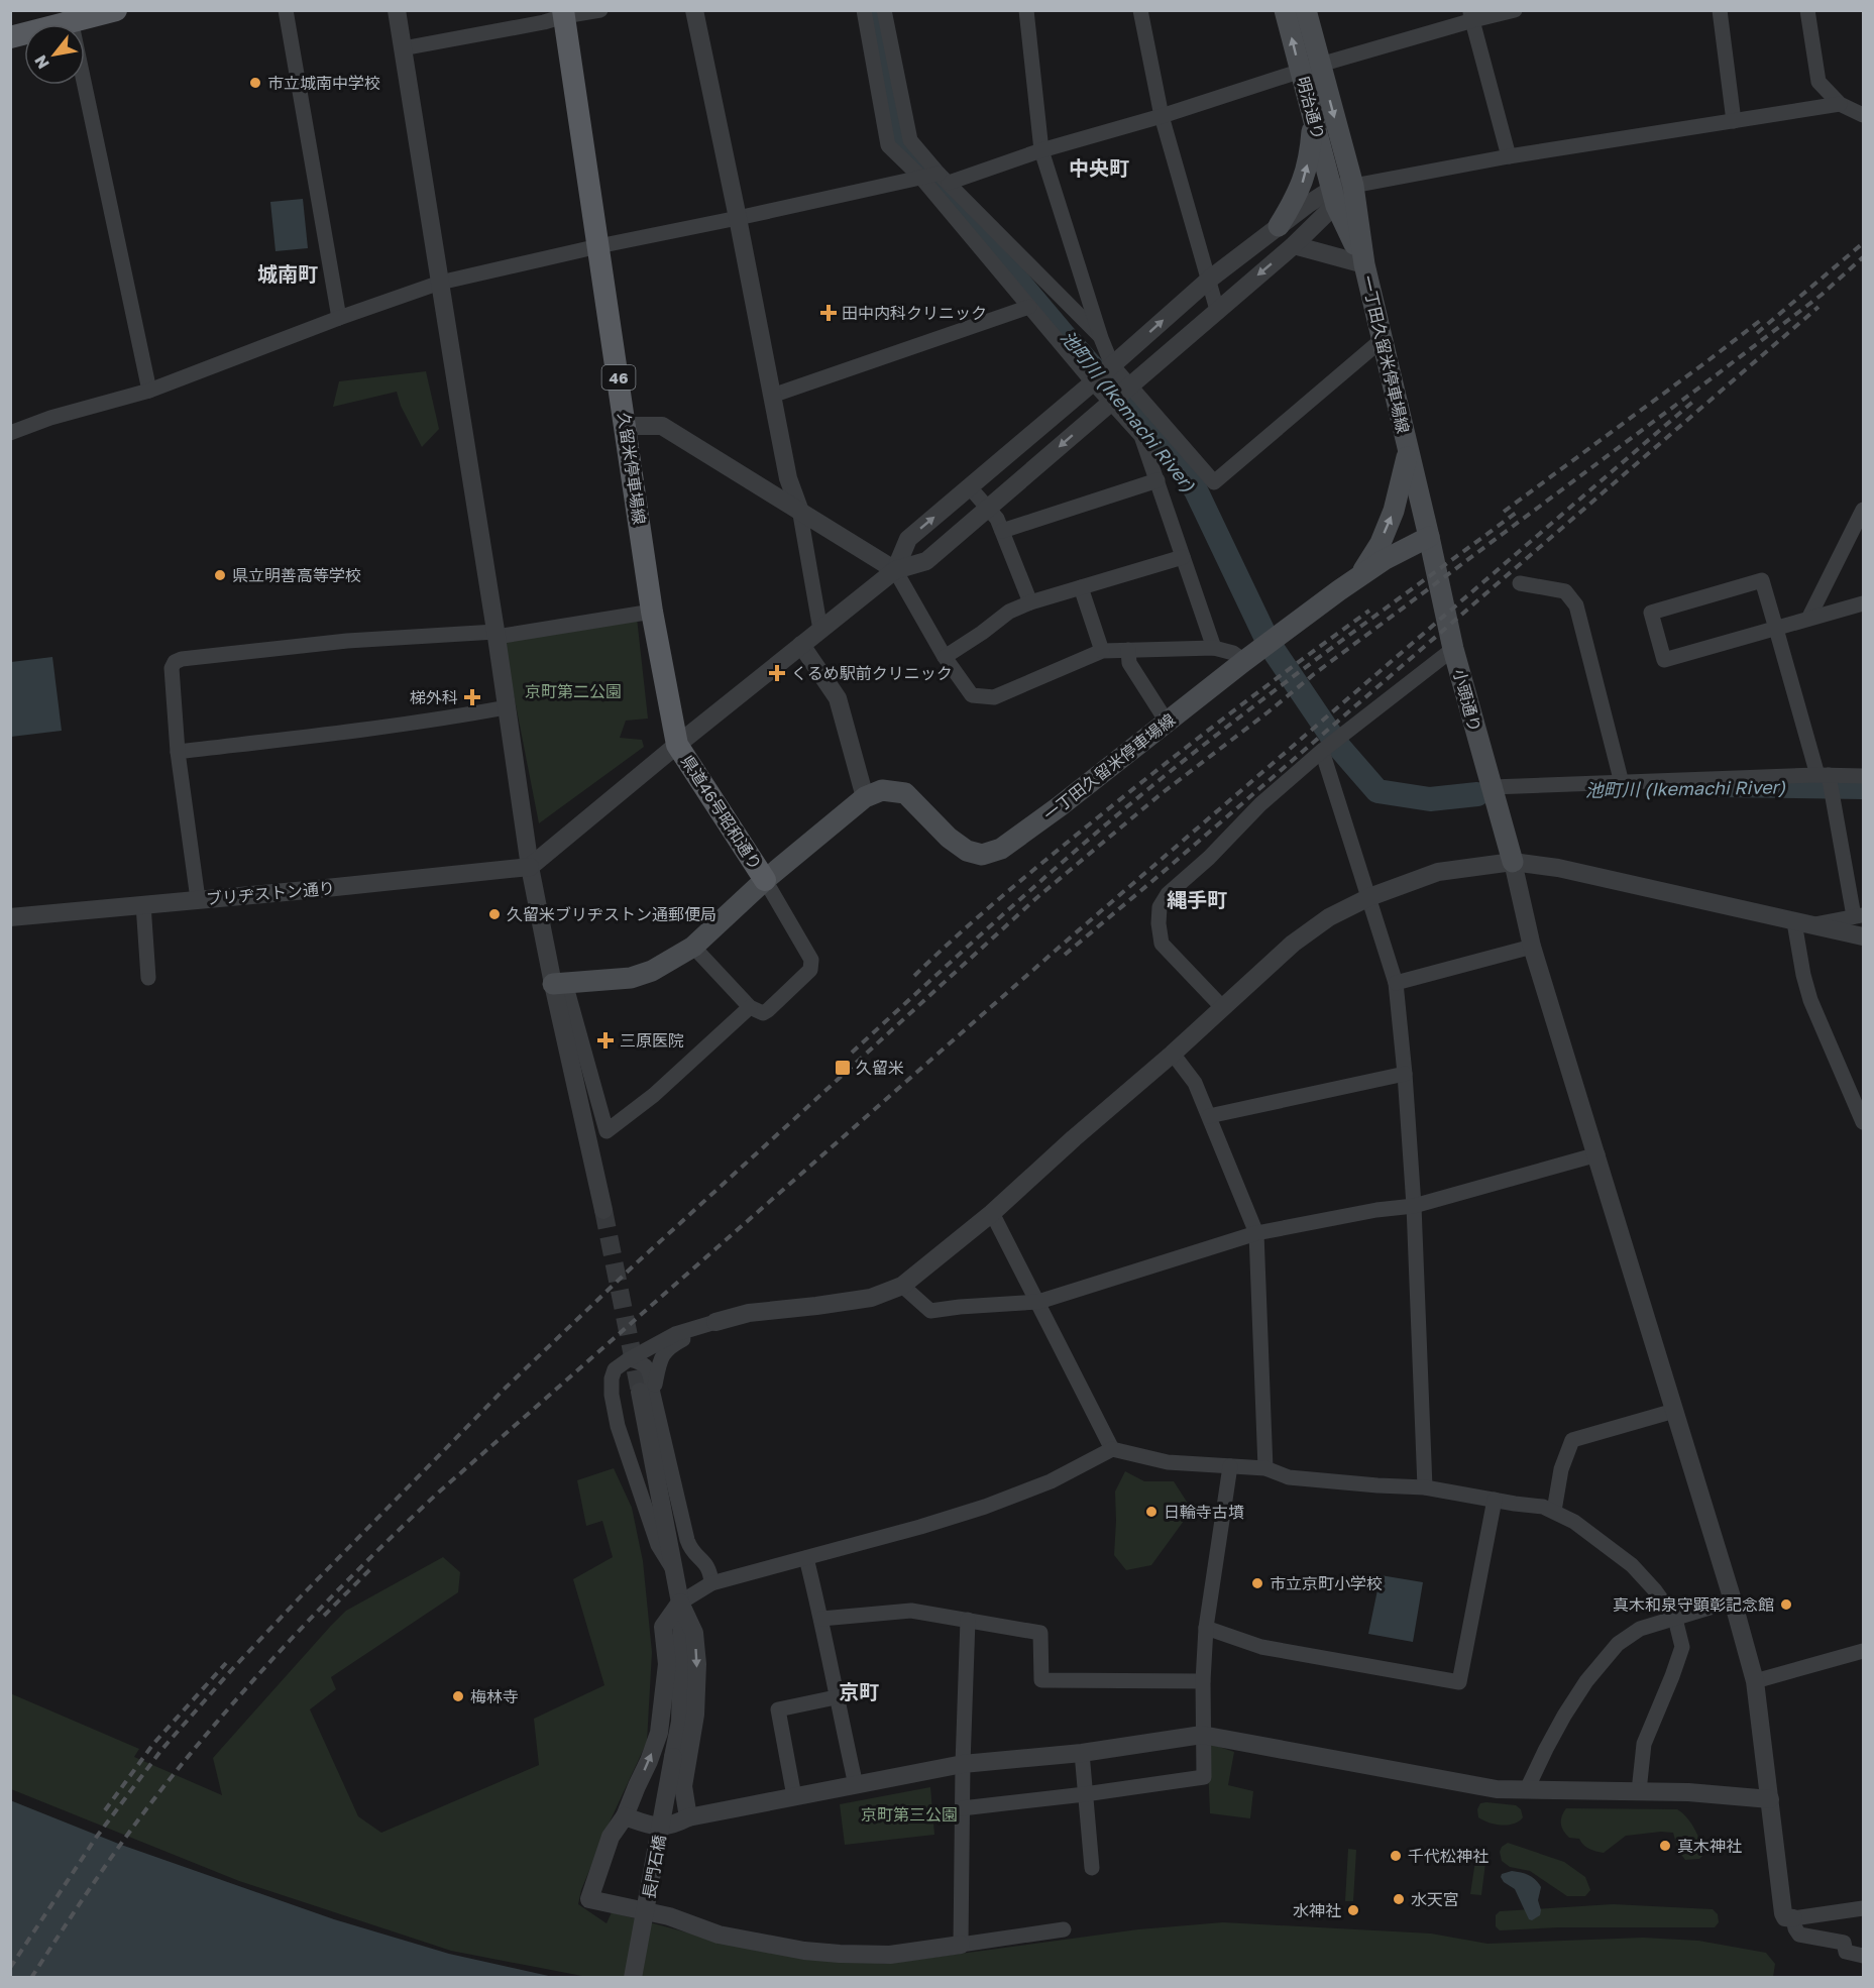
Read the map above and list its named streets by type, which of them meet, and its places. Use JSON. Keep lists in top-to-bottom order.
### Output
{
  "streets": {
    "main road": [
      "明治通り",
      "一丁田久留米停車場線",
      "46",
      "久留米停車場線",
      "小頭通り",
      "県道46号昭和通り"
    ],
    "street": ["ブリヂストン通り", "長門石橋"]
  },
  "crossings": [
    ["明治通り", "一丁田久留米停車場線"],
    ["一丁田久留米停車場線", "小頭通り"],
    ["一丁田久留米停車場線", "県道46号昭和通り"],
    ["久留米停車場線", "県道46号昭和通り"]
  ],
  "districts": [
    "中央町",
    "城南町",
    "縄手町",
    "京町"
  ],
  "water": ["池町川 (Ikemachi River)"],
  "parks": ["京町第二公園", "京町第三公園"],
  "places": {
    "other": [
      "市立城南中学校",
      "県立明善高等学校",
      "久留米ブリヂストン通郵便局",
      "日輪寺古墳",
      "市立京町小学校",
      "真木和泉守顕彰記念館",
      "梅林寺",
      "真木神社",
      "千代松神社",
      "水天宮",
      "水神社"
    ],
    "health": [
      "田中内科クリニック",
      "くるめ駅前クリニック",
      "梯外科",
      "三原医院"
    ],
    "transit": ["久留米"]
  },
  "north": "bottom left"
}
